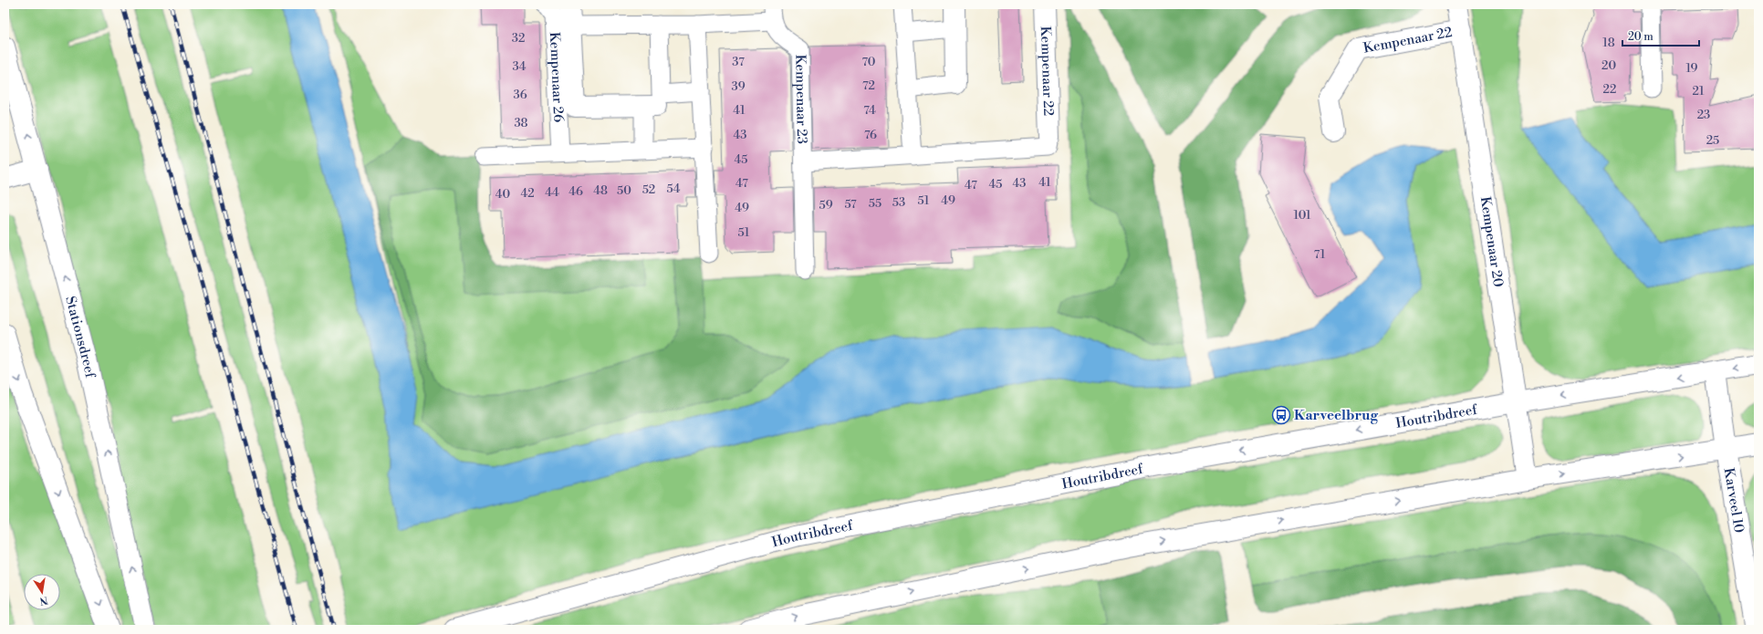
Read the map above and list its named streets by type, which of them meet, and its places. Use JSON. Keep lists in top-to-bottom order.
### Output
{
  "streets": {
    "main road": [
      "Kempenaar 22",
      "Kempenaar 26",
      "Kempenaar 20",
      "Stationsdreef",
      "Houtribdreef",
      "Karveel 10"
    ],
    "street": ["Kempenaar 23"]
  },
  "crossings": [
    ["Kempenaar 22", "Kempenaar 23"],
    ["Kempenaar 22", "Kempenaar 20"],
    ["Kempenaar 26", "Kempenaar 23"],
    ["Kempenaar 20", "Houtribdreef"],
    ["Houtribdreef", "Karveel 10"]
  ],
  "places": {
    "bus stop": ["Karveelbrug"]
  },
  "house_numbers": [
    "32",
    "18",
    "37",
    "70",
    "20",
    "34",
    "19",
    "72",
    "39",
    "22",
    "21",
    "36",
    "41",
    "74",
    "23",
    "38",
    "43",
    "76",
    "25",
    "45",
    "41",
    "47",
    "43",
    "45",
    "47",
    "54",
    "52",
    "48",
    "50",
    "46",
    "44",
    "42",
    "40",
    "51",
    "49",
    "53",
    "55",
    "57",
    "59",
    "49",
    "101",
    "51",
    "71"
  ],
  "scale_bar": "20 m",
  "north": "bottom"
}
